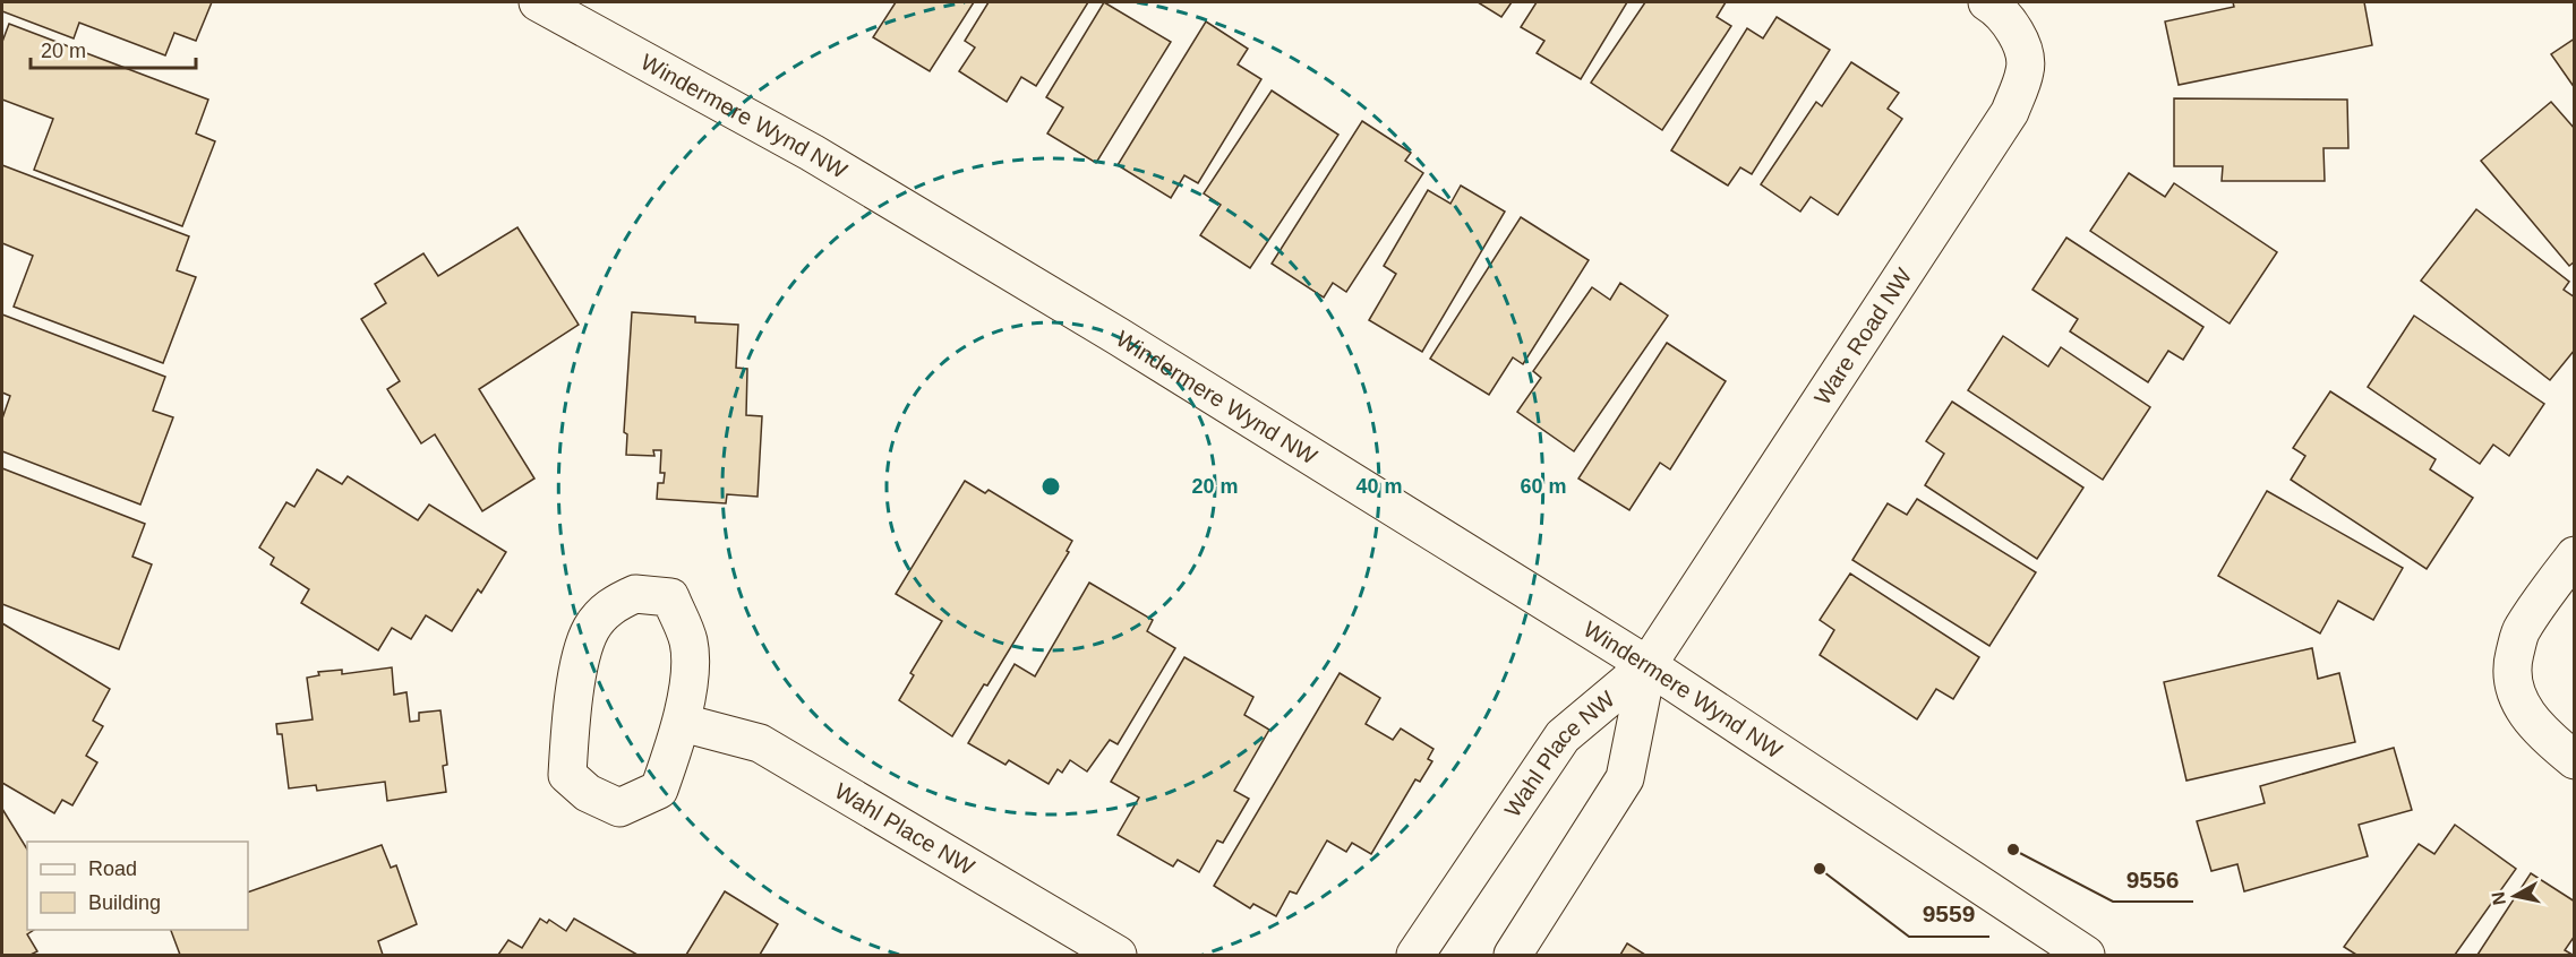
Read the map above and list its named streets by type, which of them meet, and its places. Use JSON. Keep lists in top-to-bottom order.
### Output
{
  "streets": {
    "street": ["Windermere Wynd NW", "Ware Road NW", "Wahl Place NW"]
  },
  "crossings": [
    ["Windermere Wynd NW", "Ware Road NW"],
    ["Windermere Wynd NW", "Wahl Place NW"],
    ["Ware Road NW", "Wahl Place NW"]
  ],
  "places": ["9556", "9559"],
  "legend": ["Road", "Building"],
  "scale_bar": "20 m",
  "north": "left",
  "rings": ["20 m", "40 m", "60 m"]
}
